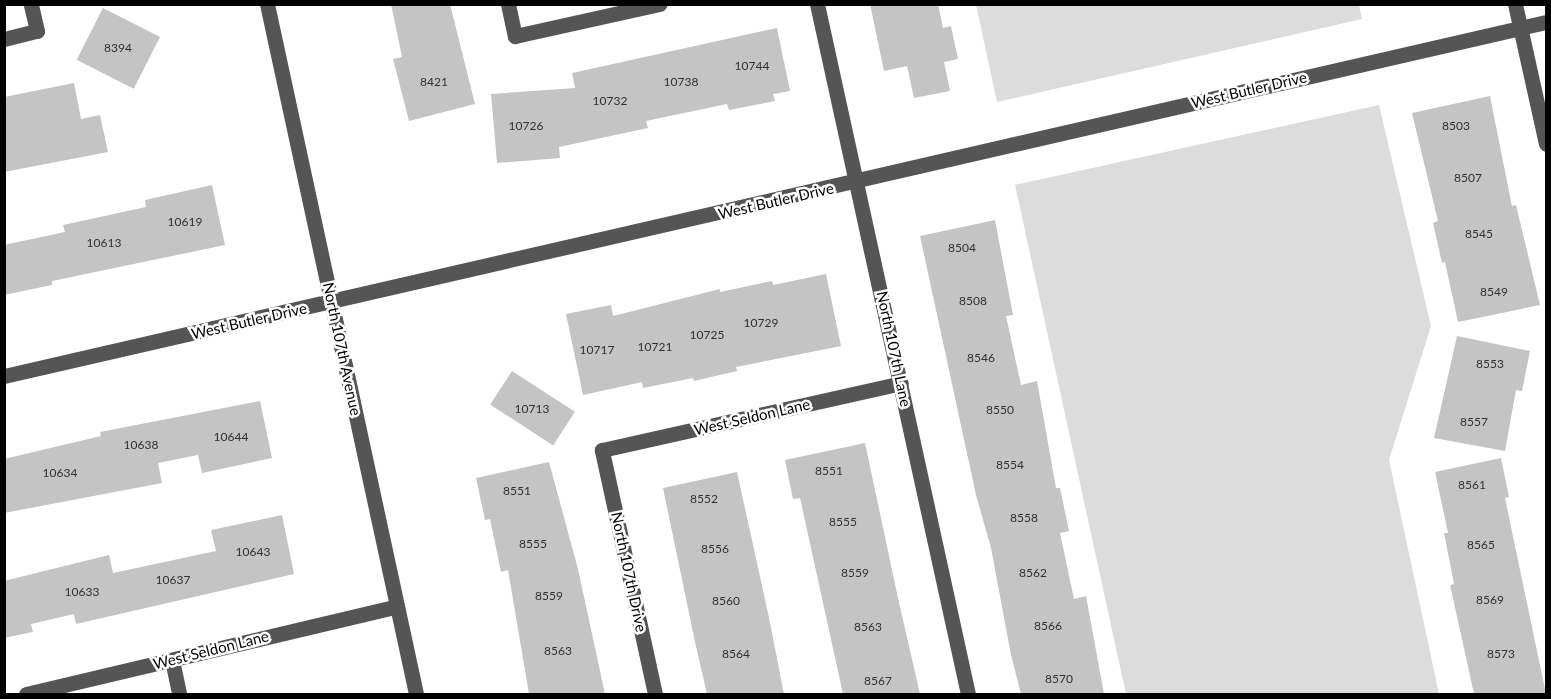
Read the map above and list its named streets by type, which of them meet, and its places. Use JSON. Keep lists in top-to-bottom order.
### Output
{
  "streets": {
    "street": [
      "West Butler Drive",
      "North 107th Avenue",
      "North 107th Lane",
      "West Seldon Lane",
      "North 107th Drive"
    ]
  },
  "crossings": [
    ["West Butler Drive", "North 107th Avenue"],
    ["West Butler Drive", "North 107th Lane"],
    ["North 107th Avenue", "West Seldon Lane"],
    ["North 107th Lane", "West Seldon Lane"],
    ["West Seldon Lane", "North 107th Drive"]
  ],
  "house_numbers": [
    "8394",
    "10744",
    "8421",
    "10738",
    "10732",
    "10726",
    "8503",
    "8507",
    "10619",
    "8545",
    "10613",
    "8504",
    "8549",
    "8508",
    "10729",
    "10725",
    "10721",
    "10717",
    "8546",
    "8553",
    "10713",
    "8550",
    "8557",
    "10644",
    "10638",
    "8554",
    "8551",
    "10634",
    "8561",
    "8551",
    "8552",
    "8558",
    "8555",
    "8555",
    "8565",
    "8556",
    "10643",
    "8559",
    "8562",
    "10637",
    "10633",
    "8559",
    "8569",
    "8560",
    "8566",
    "8563",
    "8563",
    "8564",
    "8573",
    "8570",
    "8567"
  ]
}
